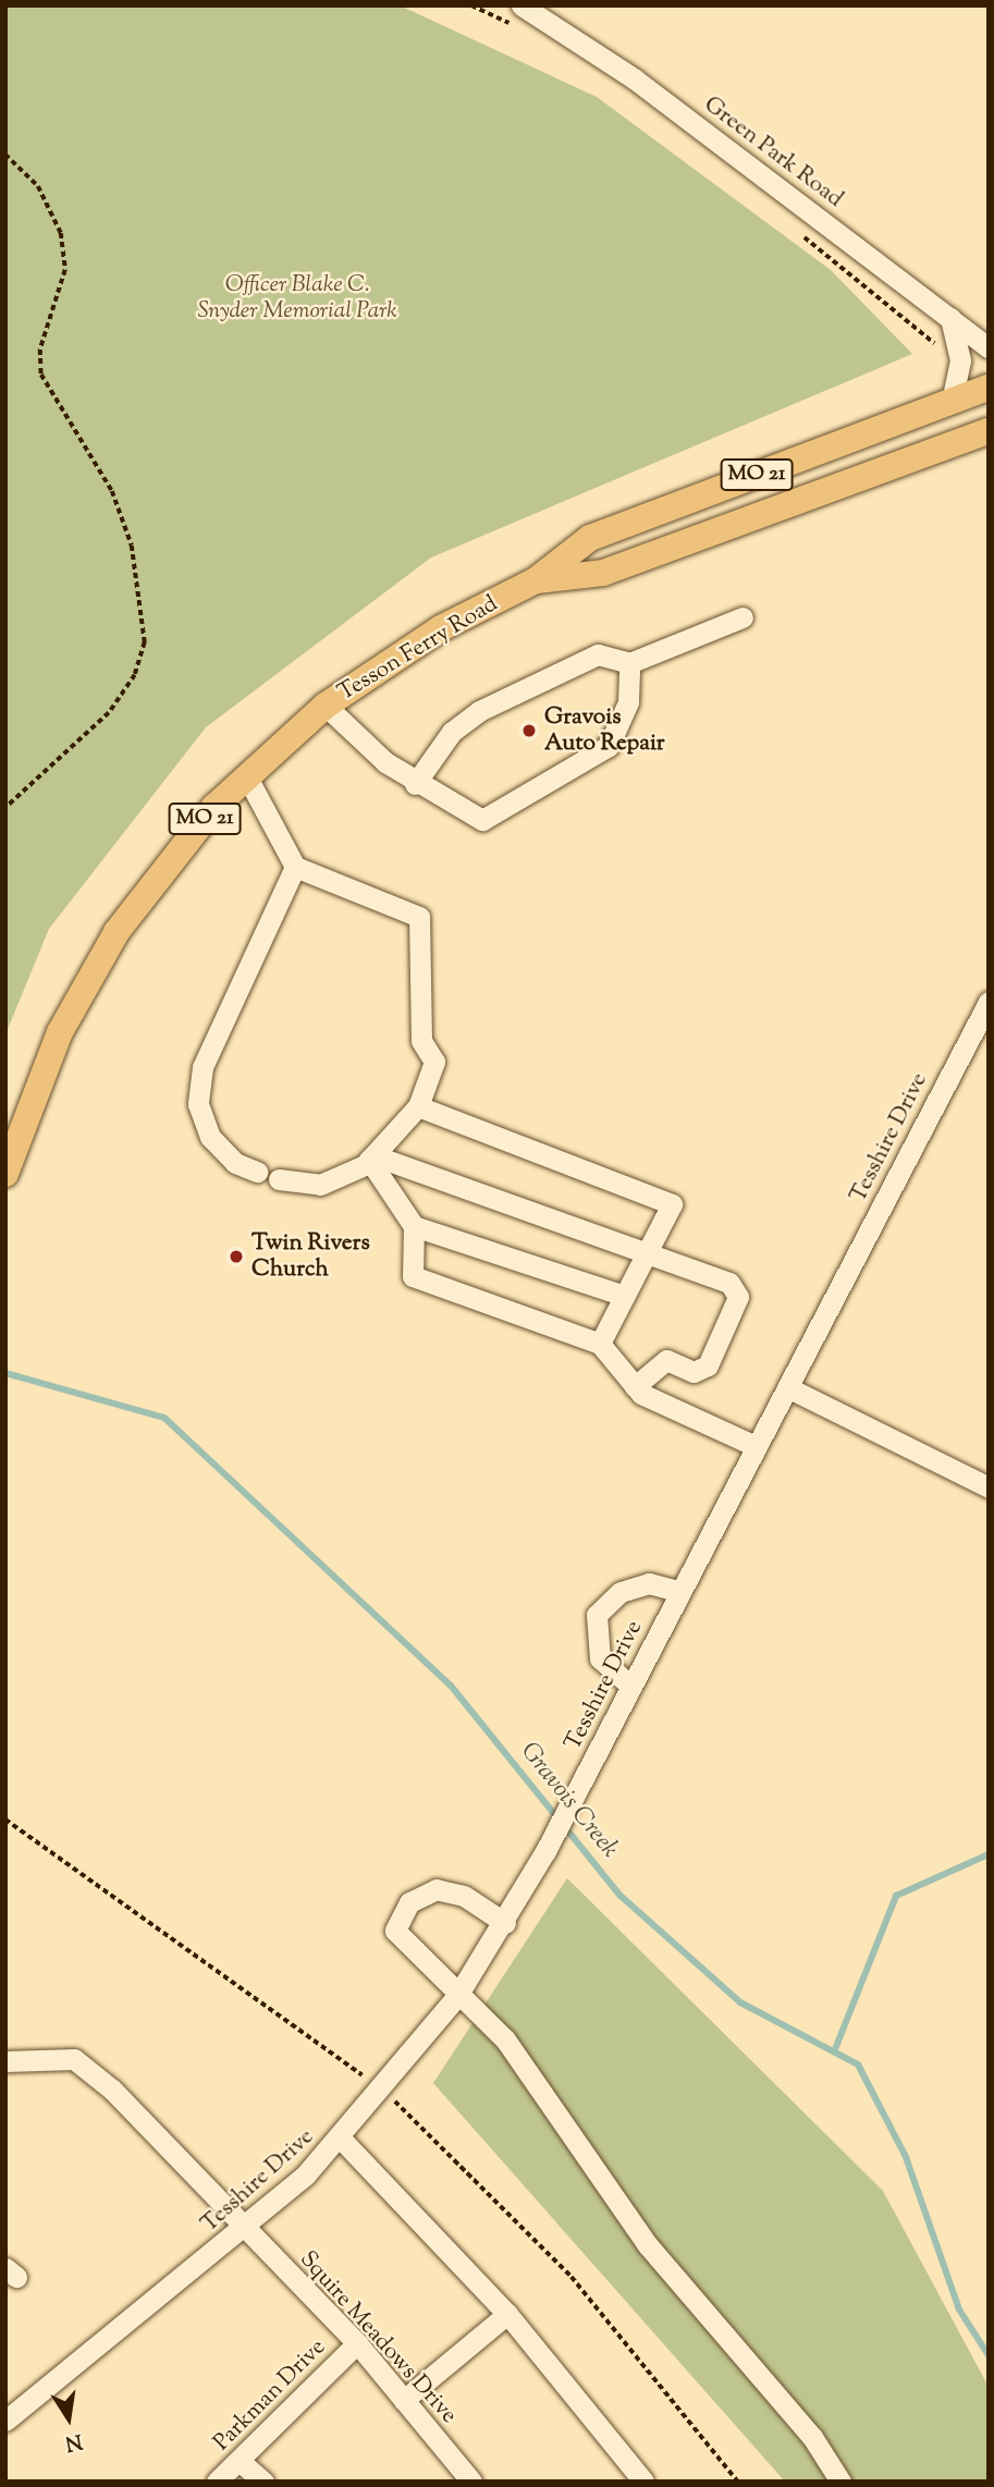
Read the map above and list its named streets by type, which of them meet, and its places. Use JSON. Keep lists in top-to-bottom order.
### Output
{
  "streets": {
    "main road": ["MO 21", "Tesson Ferry Road"],
    "street": [
      "Green Park Road",
      "Tesshire Drive",
      "Squire Meadows Drive",
      "Parkman Drive"
    ]
  },
  "crossings": [
    ["Tesshire Drive", "Squire Meadows Drive"],
    ["Squire Meadows Drive", "Parkman Drive"]
  ],
  "water": ["Gravois Creek"],
  "parks": ["Officer Blake C. Snyder Memorial Park"],
  "places": ["Gravois Auto Repair", "Twin Rivers Church"],
  "north": "bottom"
}
